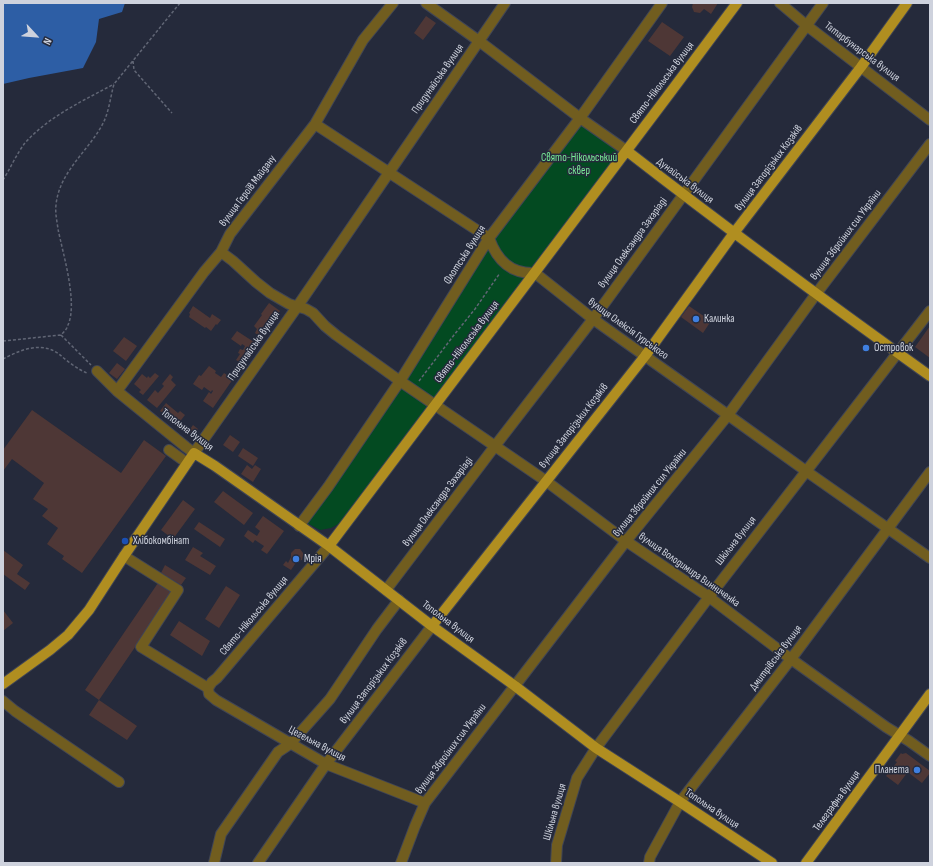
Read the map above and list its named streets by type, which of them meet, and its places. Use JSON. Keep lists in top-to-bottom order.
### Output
{
  "streets": {
    "main road": [
      "Придунайська вулиця",
      "Свято-Нікольська вулиця",
      "вулиця Запорізьких Козаків",
      "Дунайська вулиця",
      "Топольна вулиця",
      "Телеграфна вулиця"
    ],
    "street": [
      "Татарбунарська вулиця",
      "вулиця Героїв Майдану",
      "вулиця Збройних сил України",
      "вулиця Олександра Захаріаді",
      "Флотська вулиця",
      "вулиця Олексія Гурського",
      "Шкільна вулиця",
      "вулиця Володимира Винниченка",
      "Дмитрівська вулиця",
      "Цегельна вулиця"
    ]
  },
  "crossings": [
    ["Татарбунарська вулиця", "вулиця Запорізьких Козаків"],
    ["Татарбунарська вулиця", "вулиця Олександра Захаріаді"],
    ["Придунайська вулиця", "Дунайська вулиця"],
    ["Придунайська вулиця", "Топольна вулиця"],
    ["Придунайська вулиця", "вулиця Володимира Винниченка"],
    ["Придунайська вулиця", "Цегельна вулиця"],
    ["Свято-Нікольська вулиця", "Дунайська вулиця"],
    ["Свято-Нікольська вулиця", "вулиця Олексія Гурського"],
    ["Свято-Нікольська вулиця", "Топольна вулиця"],
    ["Свято-Нікольська вулиця", "вулиця Володимира Винниченка"],
    ["Свято-Нікольська вулиця", "Цегельна вулиця"],
    ["вулиця Запорізьких Козаків", "Дунайська вулиця"],
    ["вулиця Запорізьких Козаків", "вулиця Олексія Гурського"],
    ["вулиця Запорізьких Козаків", "Топольна вулиця"],
    ["вулиця Запорізьких Козаків", "вулиця Володимира Винниченка"],
    ["вулиця Запорізьких Козаків", "Цегельна вулиця"],
    ["Дунайська вулиця", "вулиця Збройних сил України"],
    ["Дунайська вулиця", "вулиця Олександра Захаріаді"],
    ["Дунайська вулиця", "Флотська вулиця"],
    ["Дунайська вулиця", "Шкільна вулиця"],
    ["вулиця Героїв Майдану", "Топольна вулиця"],
    ["вулиця Героїв Майдану", "вулиця Володимира Винниченка"],
    ["вулиця Збройних сил України", "вулиця Олексія Гурського"],
    ["вулиця Збройних сил України", "Топольна вулиця"],
    ["вулиця Збройних сил України", "вулиця Володимира Винниченка"],
    ["вулиця Збройних сил України", "Цегельна вулиця"],
    ["вулиця Олександра Захаріаді", "вулиця Олексія Гурського"],
    ["вулиця Олександра Захаріаді", "Топольна вулиця"],
    ["вулиця Олександра Захаріаді", "вулиця Володимира Винниченка"],
    ["Флотська вулиця", "вулиця Олексія Гурського"],
    ["Флотська вулиця", "Топольна вулиця"],
    ["Флотська вулиця", "вулиця Володимира Винниченка"],
    ["вулиця Олексія Гурського", "Шкільна вулиця"],
    ["вулиця Олексія Гурського", "Дмитрівська вулиця"],
    ["Топольна вулиця", "Шкільна вулиця"],
    ["Топольна вулиця", "Дмитрівська вулиця"],
    ["Шкільна вулиця", "вулиця Володимира Винниченка"],
    ["вулиця Володимира Винниченка", "Дмитрівська вулиця"],
    ["вулиця Володимира Винниченка", "Телеграфна вулиця"]
  ],
  "parks": ["Свято-Нікольський сквер"],
  "places": [
    "Калинка",
    "Островок",
    "Хлібокомбінат",
    "Мрія",
    "Планета"
  ],
  "north": "bottom right"
}
